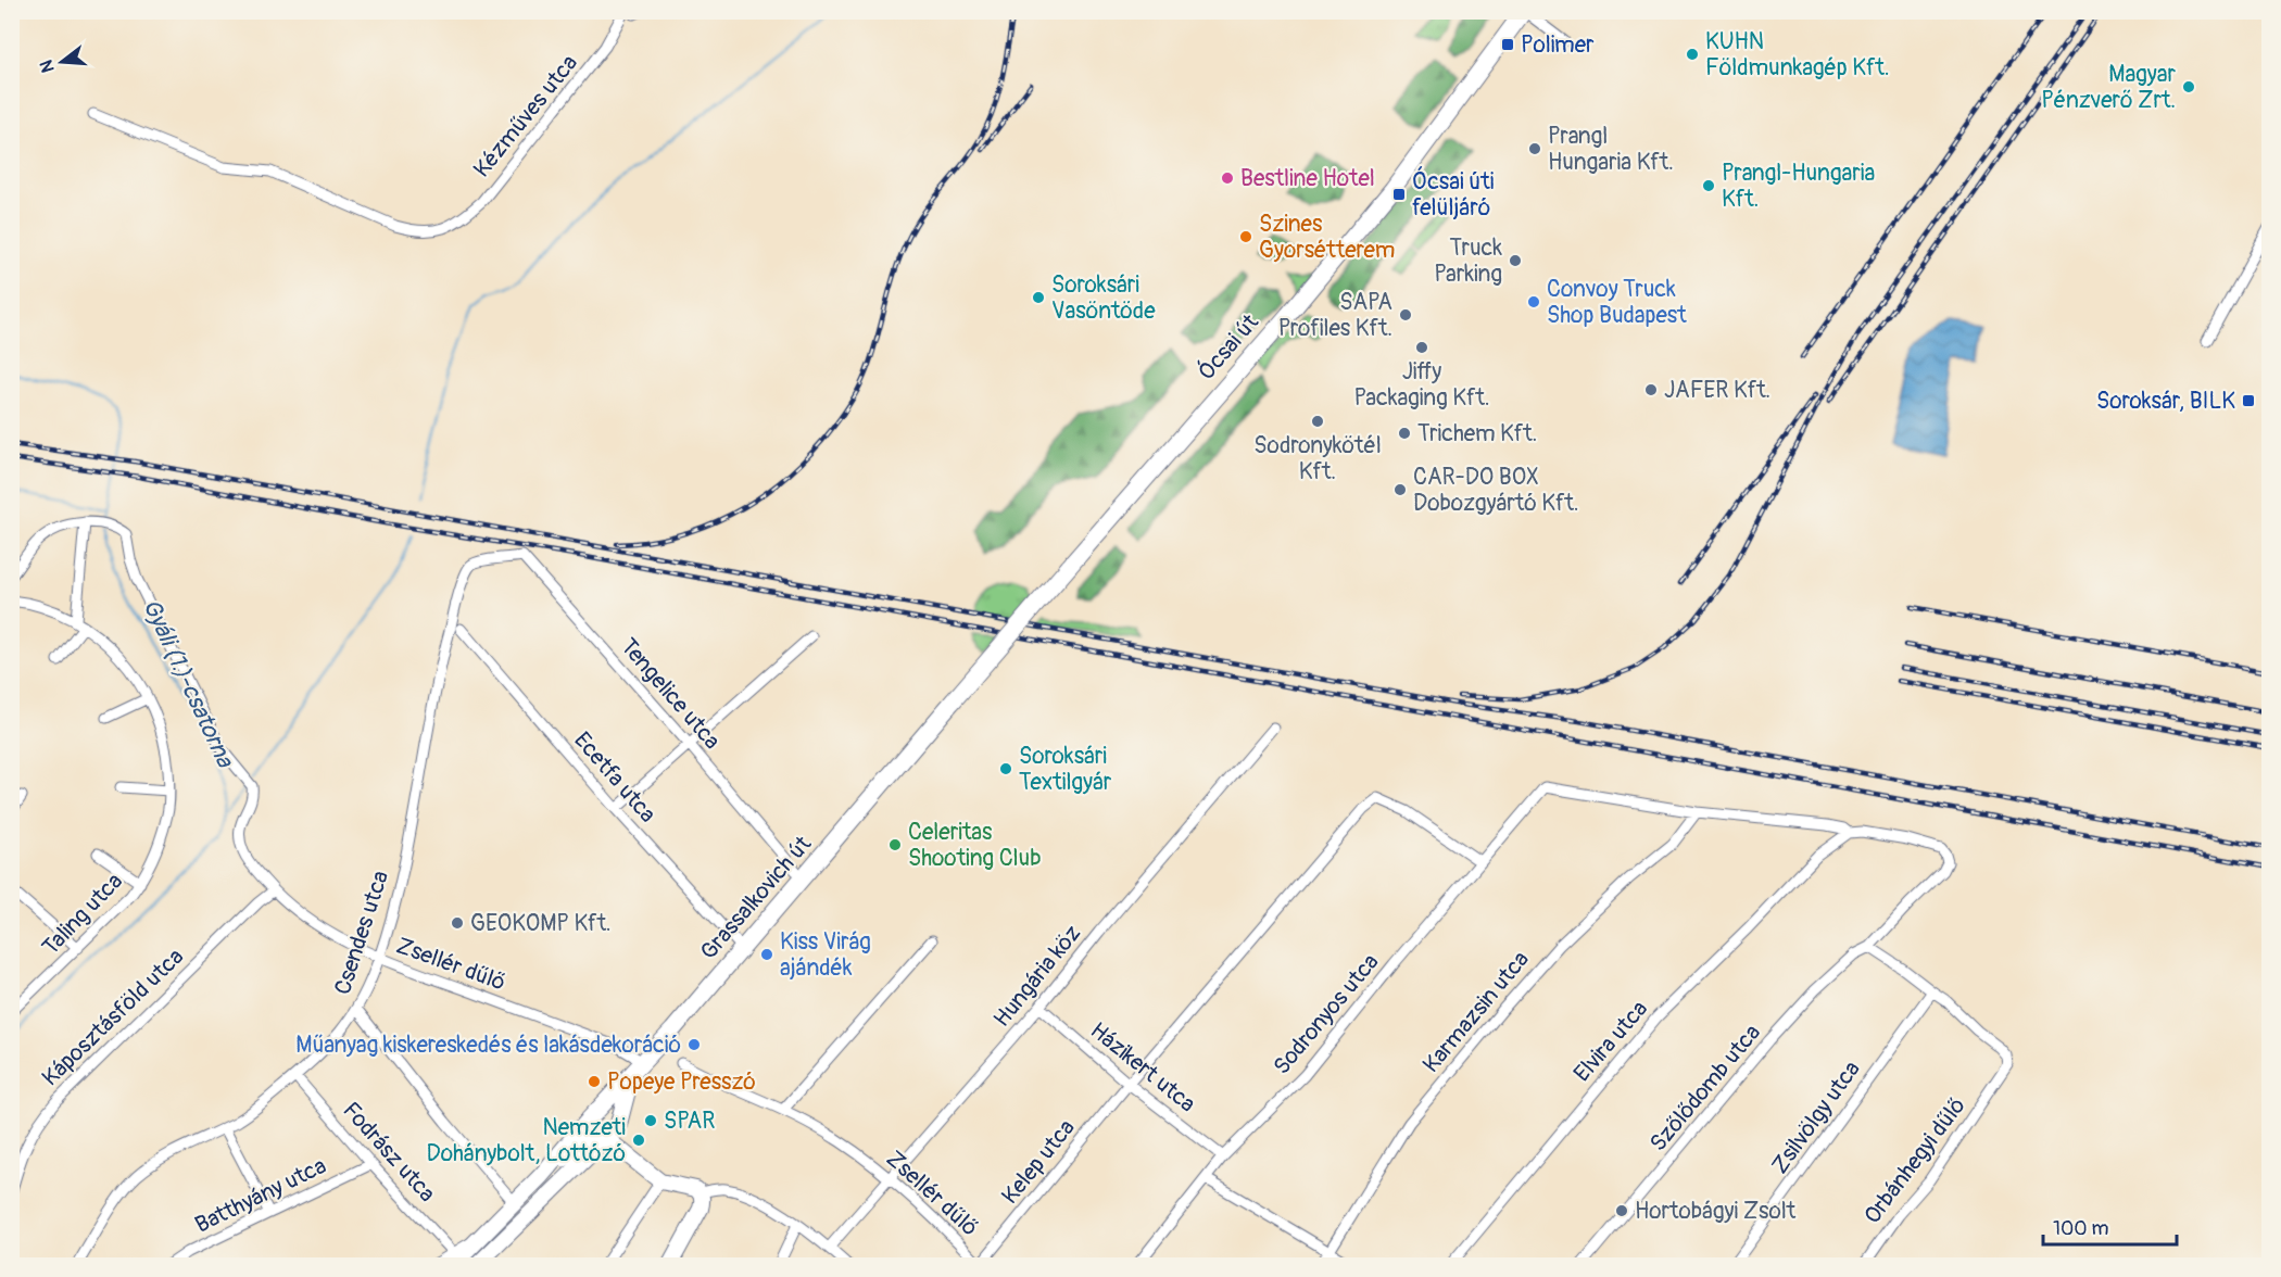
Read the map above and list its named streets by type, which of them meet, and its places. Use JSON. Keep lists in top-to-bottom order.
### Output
{
  "streets": {
    "main road": ["Ócsai út", "Grassalkovich út"],
    "street": [
      "Kézműves utca",
      "Tengelice utca",
      "Ecetfa utca",
      "Taling utca",
      "Csendes utca",
      "Zsellér dűlő",
      "Hungária köz",
      "Karmazsin utca",
      "Sodronyos utca",
      "Káposztásföld utca",
      "Elvira utca",
      "Házikert utca",
      "Szőlődomb utca",
      "Zsilvölgy utca",
      "Fodrász utca",
      "Orbánhegyi dűlő",
      "Kelep utca",
      "Batthyány utca"
    ]
  },
  "crossings": [
    ["Ócsai út", "Grassalkovich út"],
    ["Tengelice utca", "Csendes utca"],
    ["Ecetfa utca", "Grassalkovich út"],
    ["Grassalkovich út", "Zsellér dűlő"],
    ["Grassalkovich út", "Fodrász utca"],
    ["Csendes utca", "Zsellér dűlő"],
    ["Csendes utca", "Fodrász utca"],
    ["Zsellér dűlő", "Hungária köz"],
    ["Zsellér dűlő", "Káposztásföld utca"],
    ["Zsellér dűlő", "Kelep utca"],
    ["Hungária köz", "Házikert utca"],
    ["Karmazsin utca", "Sodronyos utca"],
    ["Sodronyos utca", "Házikert utca"],
    ["Sodronyos utca", "Kelep utca"],
    ["Elvira utca", "Szőlődomb utca"],
    ["Házikert utca", "Kelep utca"],
    ["Zsilvölgy utca", "Orbánhegyi dűlő"],
    ["Fodrász utca", "Batthyány utca"]
  ],
  "water": ["Gyáli (1.)-csatorna"],
  "places": {
    "transit": ["Polimer", "Ócsai úti felüljáró", "Soroksár, BILK"],
    "other": [
      "KUHN Földmunkagép Kft.",
      "Magyar Pénzverő Zrt.",
      "Prangl Hungaria Kft.",
      "Bestline Hotel",
      "Prangl-Hungaria Kft.",
      "Szines Gyorsétterem",
      "Truck Parking",
      "Soroksári Vasöntöde",
      "Convoy Truck Shop Budapest",
      "SAPA Profiles Kft.",
      "Jiffy Packaging Kft.",
      "JAFER Kft.",
      "Sodronykötél Kft.",
      "Trichem Kft.",
      "CAR-DO BOX Dobozgyártó Kft.",
      "Soroksári Textilgyár",
      "Celeritas Shooting Club",
      "GEOKOMP Kft.",
      "Kiss Virág ajándék",
      "Műanyag kiskereskedés és lakásdekoráció",
      "Popeye Presszó",
      "SPAR",
      "Nemzeti Dohánybolt, Lottózó",
      "Hortobágyi Zsolt"
    ]
  },
  "scale_bar": "100 m",
  "north": "left"
}
